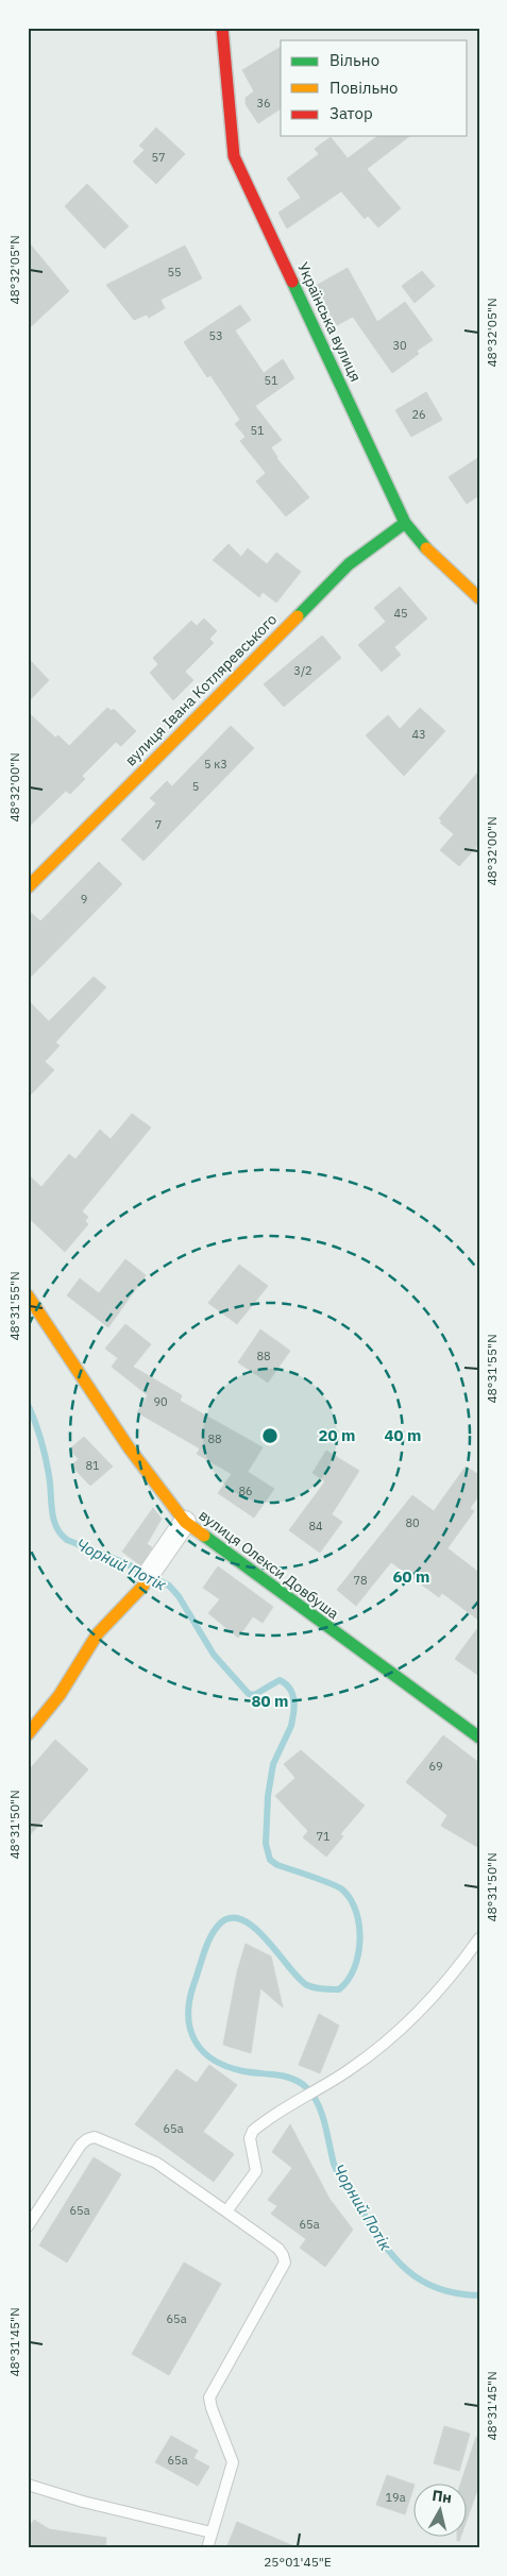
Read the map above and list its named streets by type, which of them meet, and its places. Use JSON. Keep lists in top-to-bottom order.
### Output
{
  "streets": {
    "street": ["Українська вулиця", "вулиця Івана Котляревського", "вулиця Олекси Довбуша"]
  },
  "crossings": [
    ["Українська вулиця", "вулиця Івана Котляревського"]
  ],
  "water": ["Чорний Потік"],
  "house_numbers": [
    "36",
    "57",
    "55",
    "53",
    "30",
    "51",
    "26",
    "51",
    "45",
    "3/2",
    "43",
    "5 к3",
    "5",
    "7",
    "9",
    "88",
    "90",
    "88",
    "81",
    "86",
    "80",
    "84",
    "78",
    "69",
    "71",
    "65а",
    "65а",
    "65а",
    "65а",
    "65а",
    "19а"
  ],
  "legend": ["Вільно", "Повільно", "Затор"],
  "north": "top",
  "coordinates": [
    "48°32'05\"N",
    "48°32'00\"N",
    "48°31'55\"N",
    "48°31'50\"N",
    "48°31'45\"N",
    "25°01'45\"E"
  ],
  "rings": [
    "20 m",
    "40 m",
    "60 m",
    "80 m"
  ]
}
